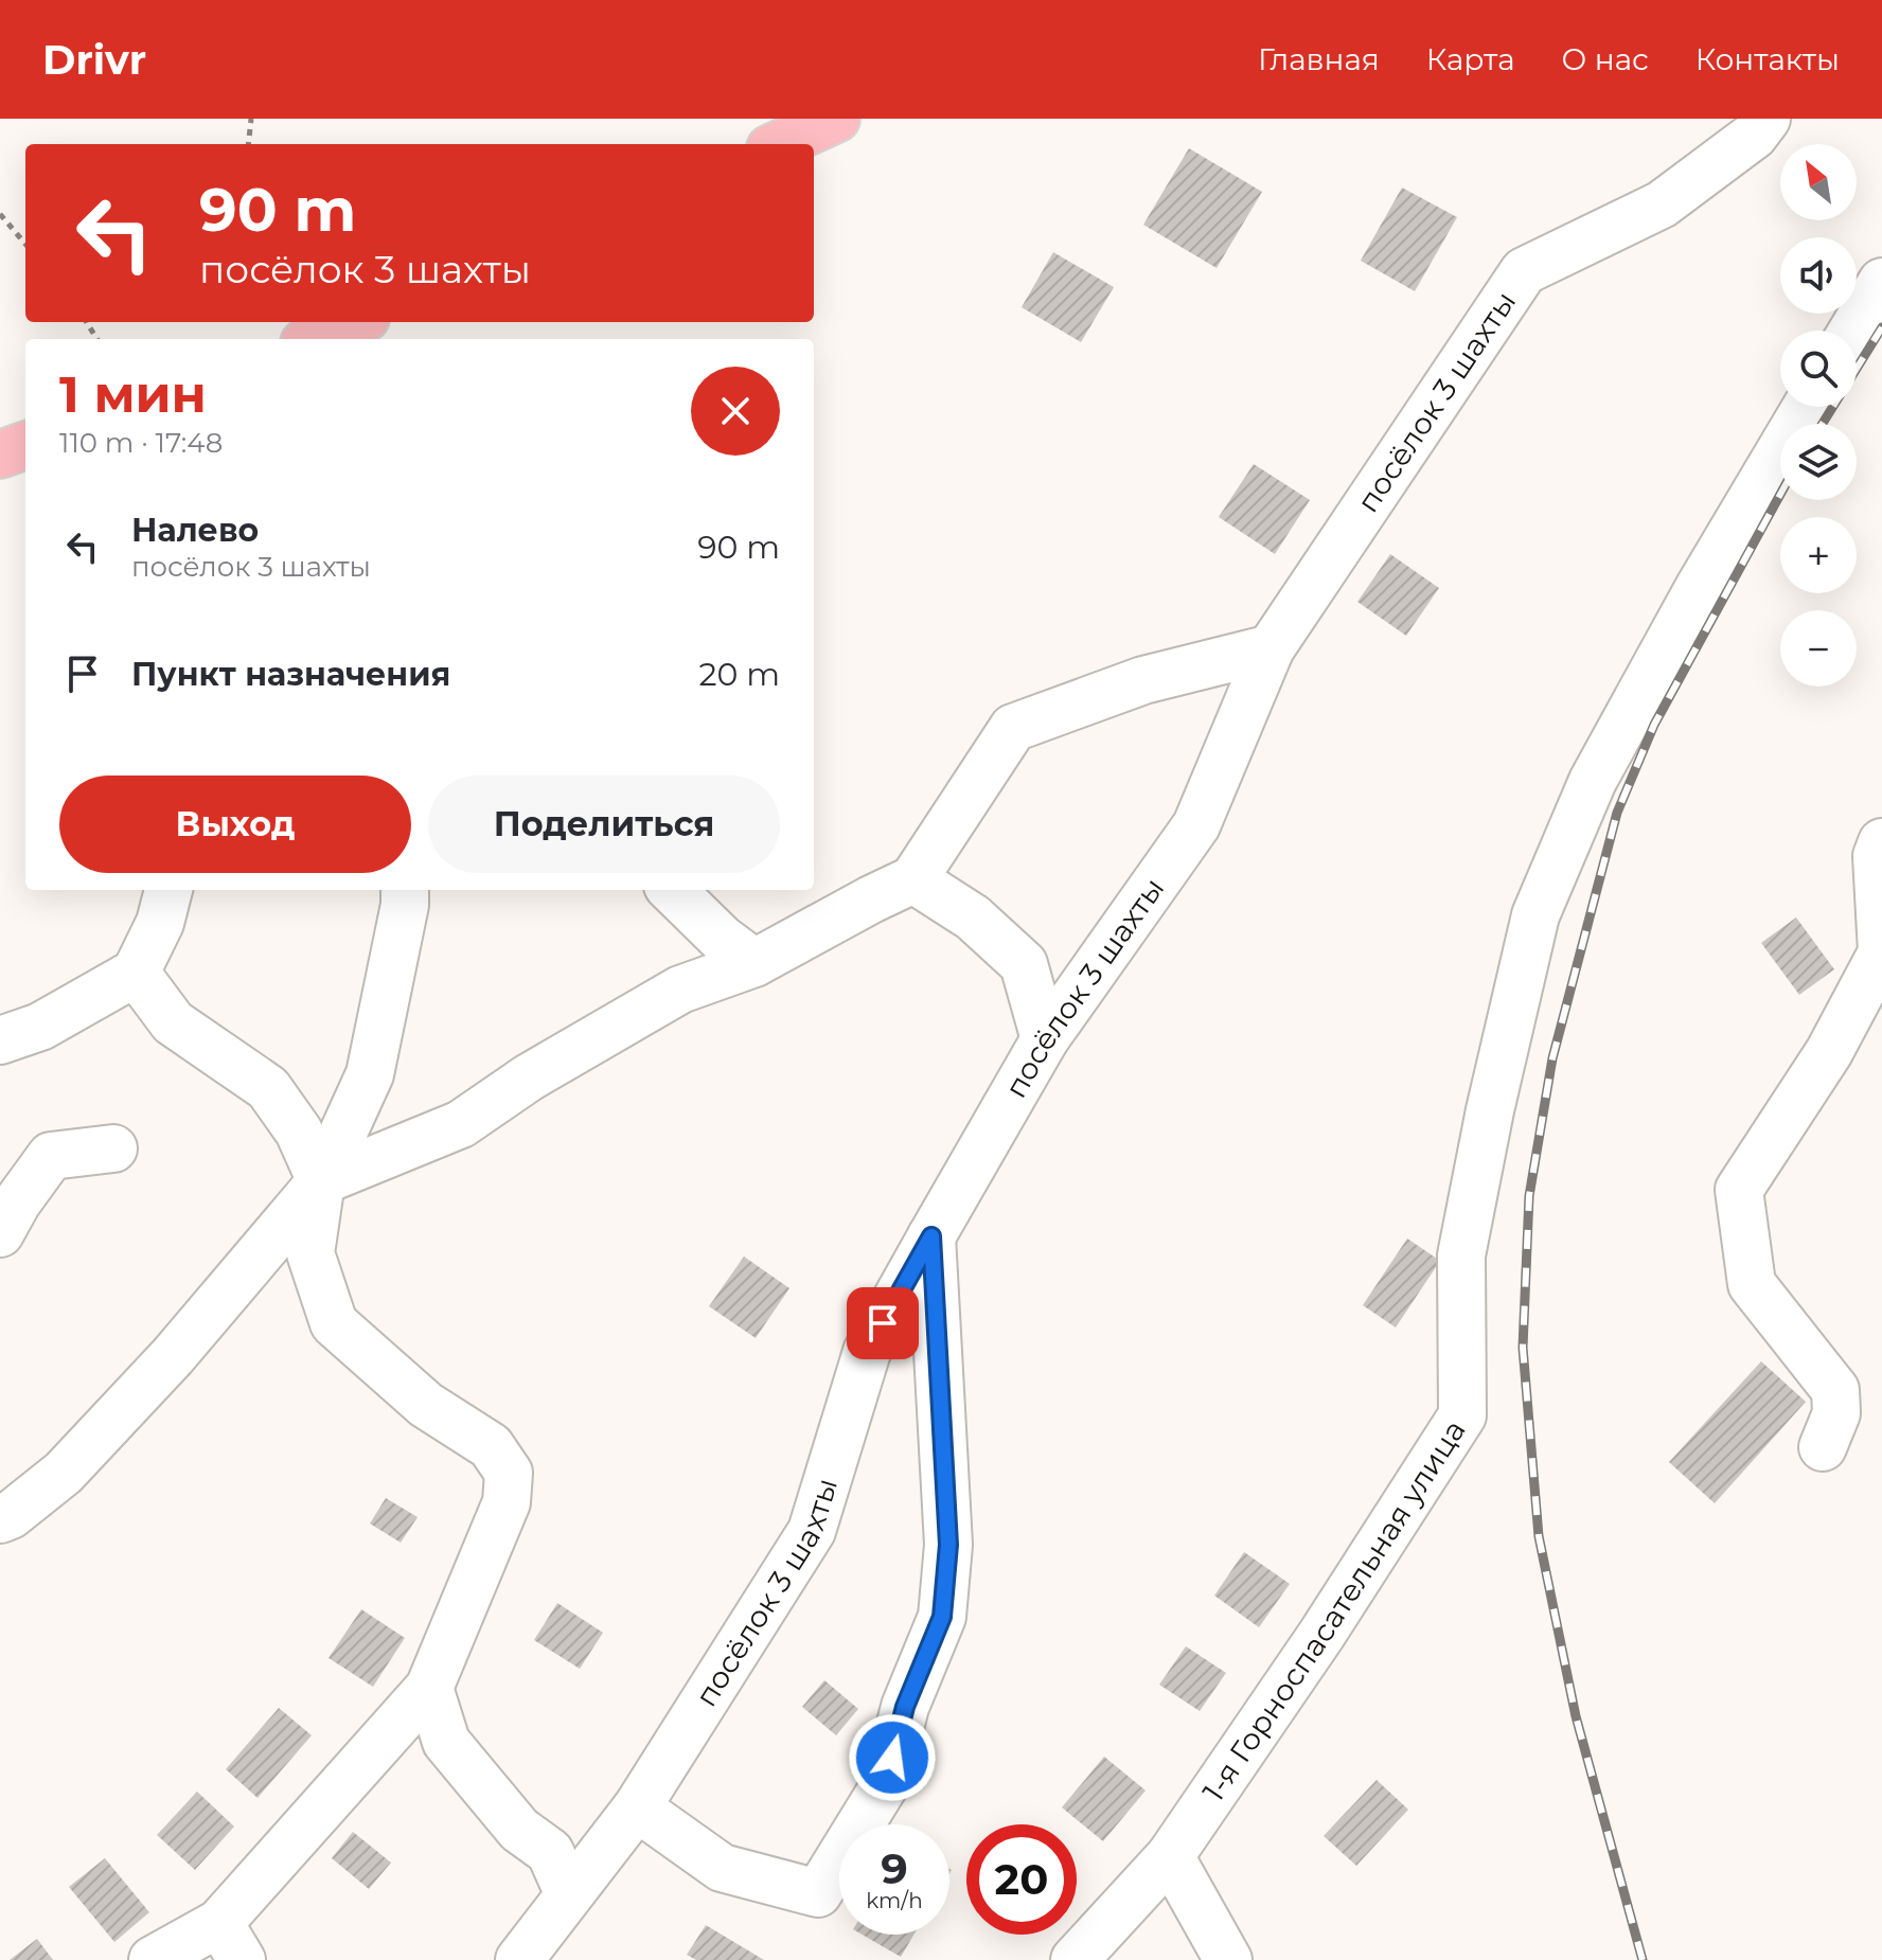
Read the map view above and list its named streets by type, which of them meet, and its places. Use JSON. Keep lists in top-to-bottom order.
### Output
{
  "streets": {
    "street": ["посёлок 3 шахты", "1-я Горноспасательная улица"]
  },
  "north": "top left",
  "page": {
    "header": "Drivr",
    "nav": [
      "Главная",
      "Карта",
      "О нас",
      "Контакты"
    ],
    "map_buttons": ["+", "−"],
    "turn": ["90 m", "посёлок 3 шахты"],
    "heading": ["1 мин", "110 m · 17:48"],
    "list": [
      {
        "name": "Налево",
        "note": "посёлок 3 шахты",
        "value": "90 m"
      },
      {
        "name": "Пункт назначения",
        "value": "20 m"
      }
    ],
    "buttons": ["Выход", "Поделиться"],
    "speed": "9 km/h",
    "limit": "20"
  }
}
